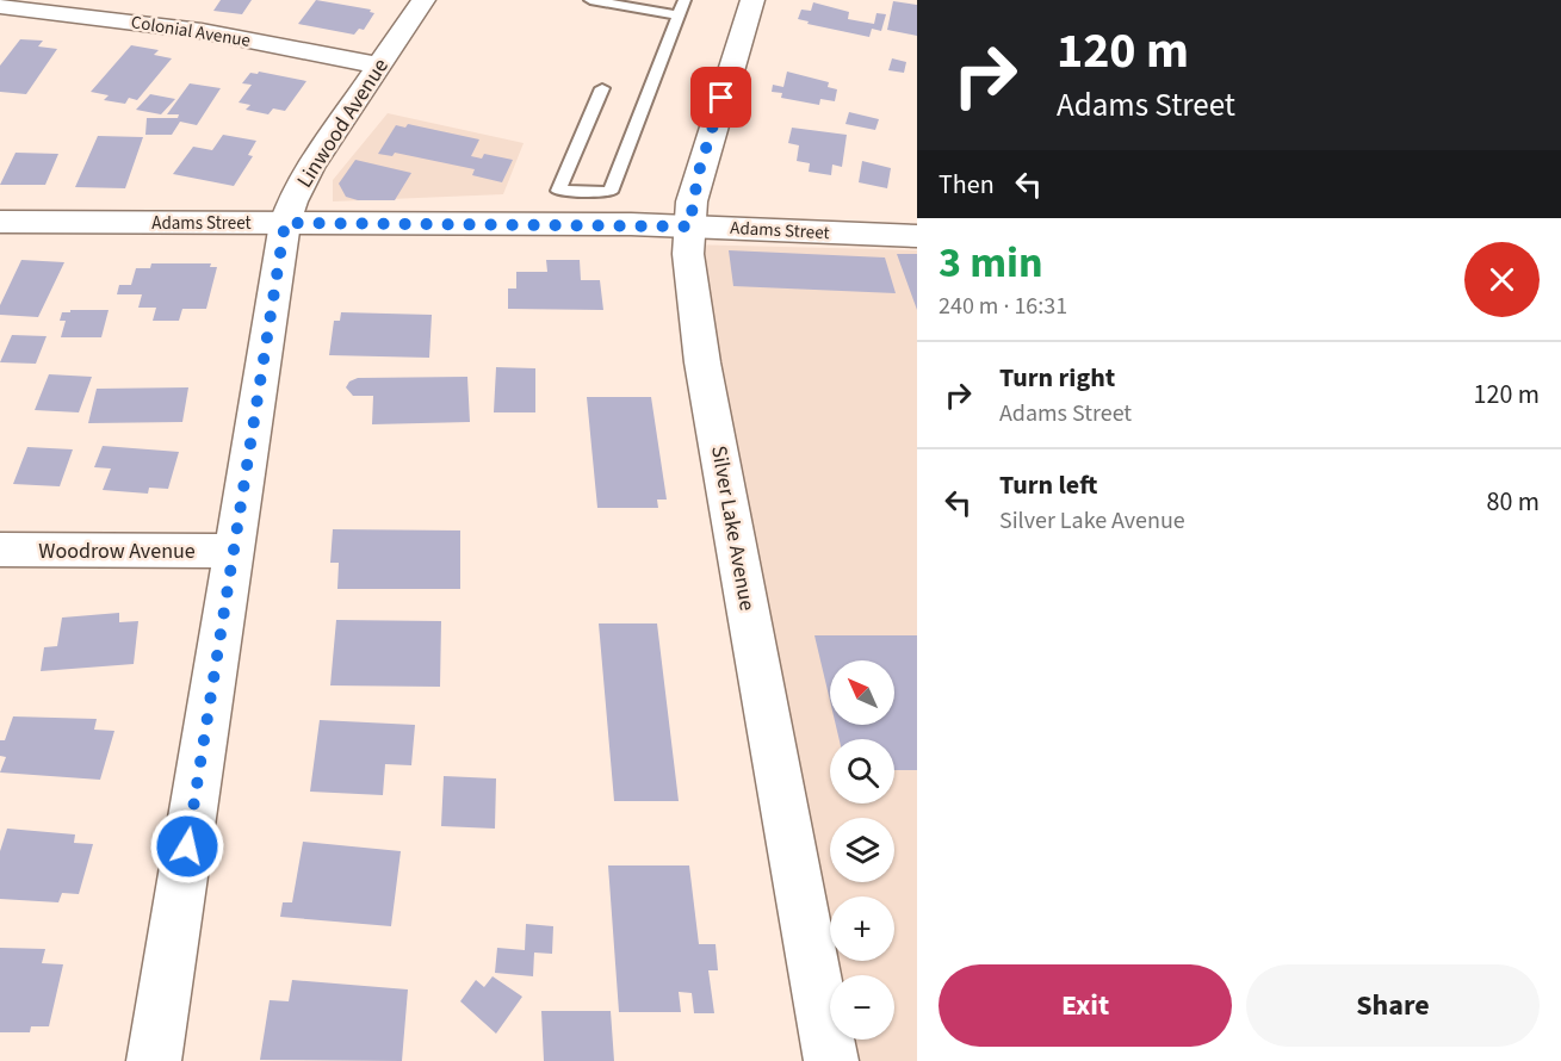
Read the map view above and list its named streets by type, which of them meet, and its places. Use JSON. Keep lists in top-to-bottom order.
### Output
{
  "streets": {
    "street": [
      "Colonial Avenue",
      "Linwood Avenue",
      "Adams Street",
      "Silver Lake Avenue",
      "Woodrow Avenue"
    ]
  },
  "crossings": [
    ["Colonial Avenue", "Linwood Avenue"],
    ["Linwood Avenue", "Adams Street"],
    ["Linwood Avenue", "Woodrow Avenue"],
    ["Adams Street", "Silver Lake Avenue"]
  ],
  "north": "top left",
  "page": {
    "turn": ["120 m", "Adams Street"],
    "then": "Then",
    "heading": ["3 min", "240 m · 16:31"],
    "list": [
      {
        "name": "Turn right",
        "note": "Adams Street",
        "value": "120 m"
      },
      {
        "name": "Turn left",
        "note": "Silver Lake Avenue",
        "value": "80 m"
      }
    ],
    "map_buttons": ["+", "−"],
    "buttons": ["Exit", "Share"]
  }
}
